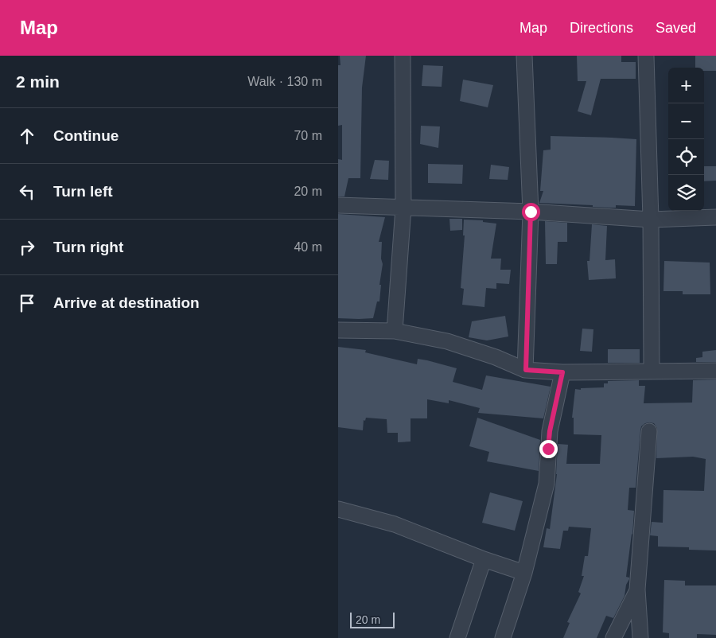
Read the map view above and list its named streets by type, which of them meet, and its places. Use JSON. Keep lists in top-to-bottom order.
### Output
{
  "scale_bar": "20 m",
  "page": {
    "header": "Map",
    "nav": ["Map", "Directions", "Saved"],
    "heading": ["2 min", "Walk · 130 m"],
    "map_buttons": ["+", "−"],
    "list": [
      ["Continue", "70 m"],
      ["Turn left", "20 m"],
      ["Turn right", "40 m"],
      "Arrive at destination"
    ],
    "scale": "20 m"
  }
}
